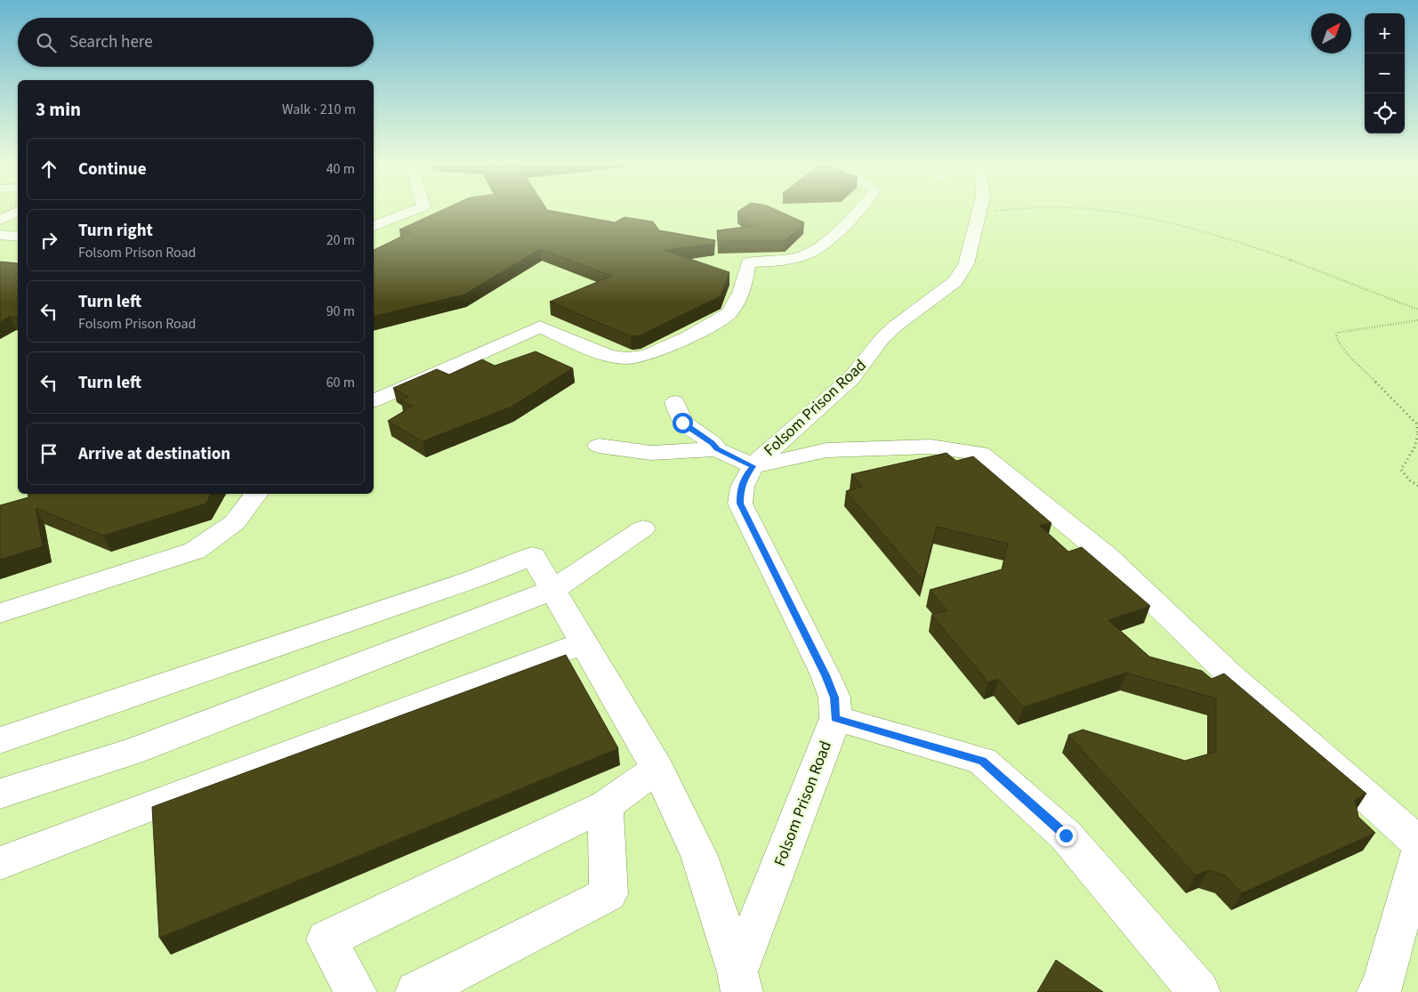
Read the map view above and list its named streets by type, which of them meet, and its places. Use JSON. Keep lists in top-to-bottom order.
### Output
{
  "streets": {
    "street": ["Folsom Prison Road"]
  },
  "north": "top right",
  "page": {
    "map_buttons": ["+", "−"],
    "search": "Search here",
    "heading": ["3 min", "Walk · 210 m"],
    "list": [
      ["Continue", "40 m"],
      ["Turn right", "Folsom Prison Road", "20 m"],
      ["Turn left", "Folsom Prison Road", "90 m"],
      ["Turn left", "60 m"],
      "Arrive at destination"
    ]
  }
}
